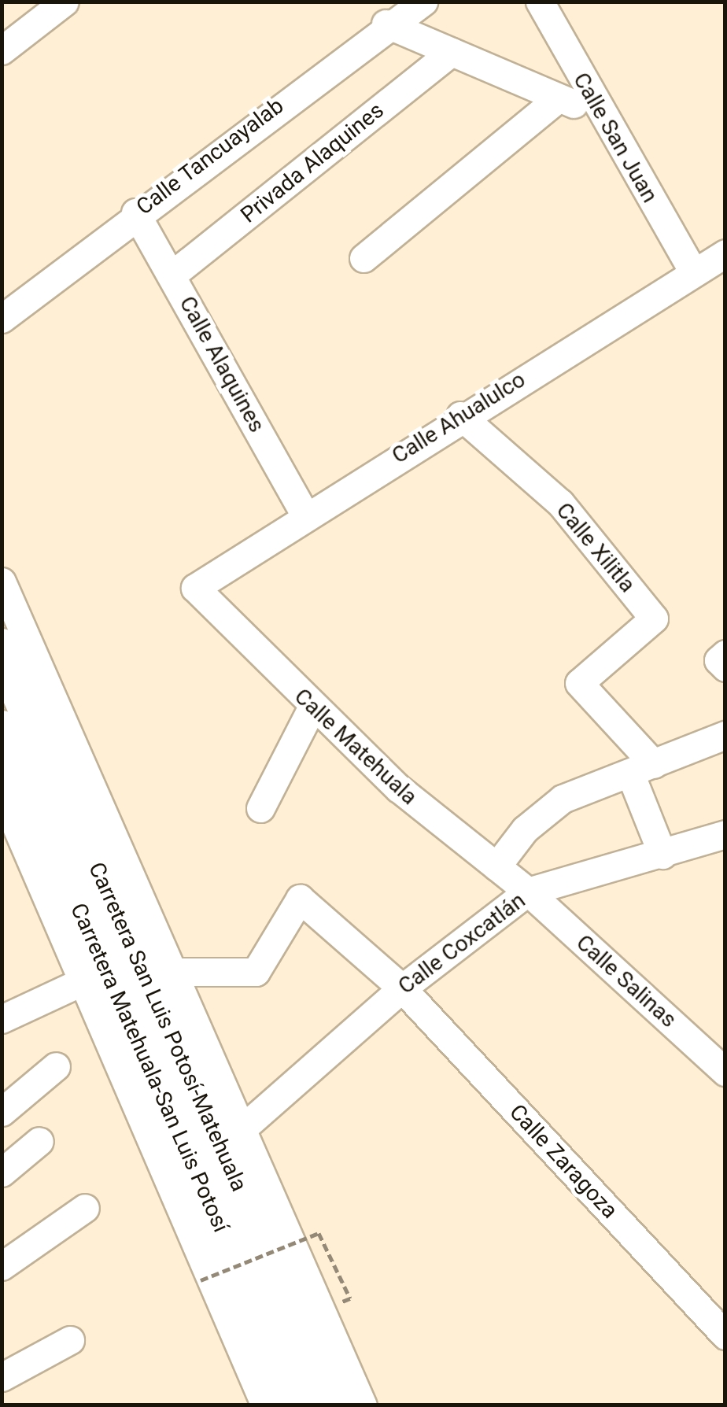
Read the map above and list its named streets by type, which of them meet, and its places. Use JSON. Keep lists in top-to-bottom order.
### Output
{
  "streets": {
    "highway": ["Carretera San Luis Potosí-Matehuala", "Carretera Matehuala-San Luis Potosí"],
    "street": [
      "Calle San Juan",
      "Calle Tancuayalab",
      "Privada Alaquines",
      "Calle Alaquines",
      "Calle Ahualulco",
      "Calle Xilitla",
      "Calle Matehuala",
      "Calle Coxcatlán",
      "Calle Salinas",
      "Calle Zaragoza"
    ]
  },
  "crossings": [
    ["Calle San Juan", "Calle Ahualulco"],
    ["Calle Tancuayalab", "Calle Alaquines"],
    ["Privada Alaquines", "Calle Alaquines"],
    ["Calle Alaquines", "Calle Ahualulco"],
    ["Calle Ahualulco", "Calle Xilitla"],
    ["Calle Ahualulco", "Calle Matehuala"],
    ["Calle Matehuala", "Calle Coxcatlán"],
    ["Calle Matehuala", "Calle Salinas"],
    ["Calle Coxcatlán", "Calle Salinas"],
    ["Calle Coxcatlán", "Calle Zaragoza"]
  ]
}
